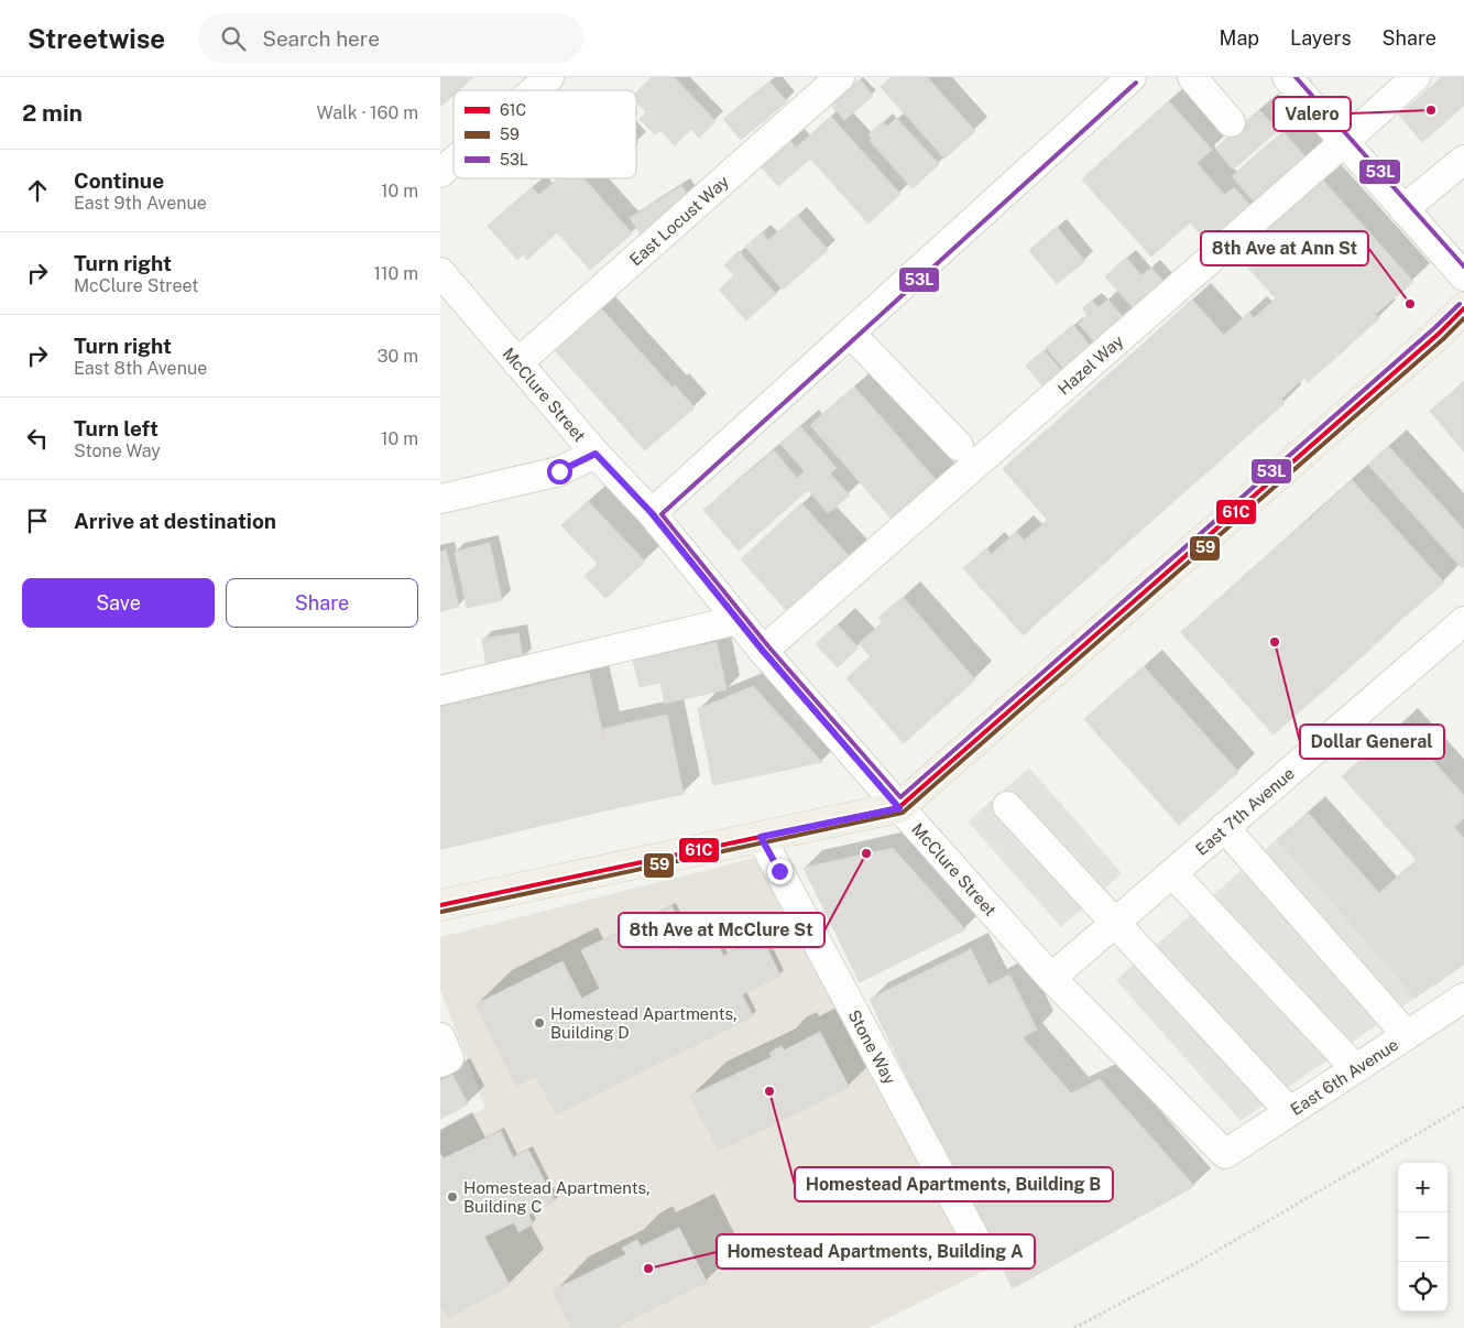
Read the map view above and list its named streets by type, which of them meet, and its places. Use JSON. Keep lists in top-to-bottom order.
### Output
{
  "streets": {
    "street": [
      "East Locust Way",
      "Hazel Way",
      "McClure Street",
      "East 7th Avenue",
      "Stone Way",
      "East 6th Avenue"
    ]
  },
  "crossings": [
    ["East Locust Way", "McClure Street"],
    ["Hazel Way", "McClure Street"],
    ["McClure Street", "East 7th Avenue"],
    ["McClure Street", "East 6th Avenue"]
  ],
  "places": [
    "Valero",
    "8th Ave at Ann St",
    "Dollar General",
    "8th Ave at McClure St",
    "Homestead Apartments, Building D",
    "Homestead Apartments, Building B",
    "Homestead Apartments, Building C",
    "Homestead Apartments, Building A"
  ],
  "lines": ["transit line 53L", "transit line 61C", "transit line 59"],
  "legend": ["61C", "59", "53L"],
  "page": {
    "header": "Streetwise",
    "search": "Search here",
    "nav": ["Map", "Layers", "Share"],
    "heading": ["2 min", "Walk · 160 m"],
    "list": [
      ["Continue", "East 9th Avenue", "10 m"],
      ["Turn right", "McClure Street", "110 m"],
      ["Turn right", "East 8th Avenue", "30 m"],
      ["Turn left", "Stone Way", "10 m"],
      "Arrive at destination"
    ],
    "buttons": ["Save", "Share"],
    "map_buttons": ["+", "−"]
  }
}
